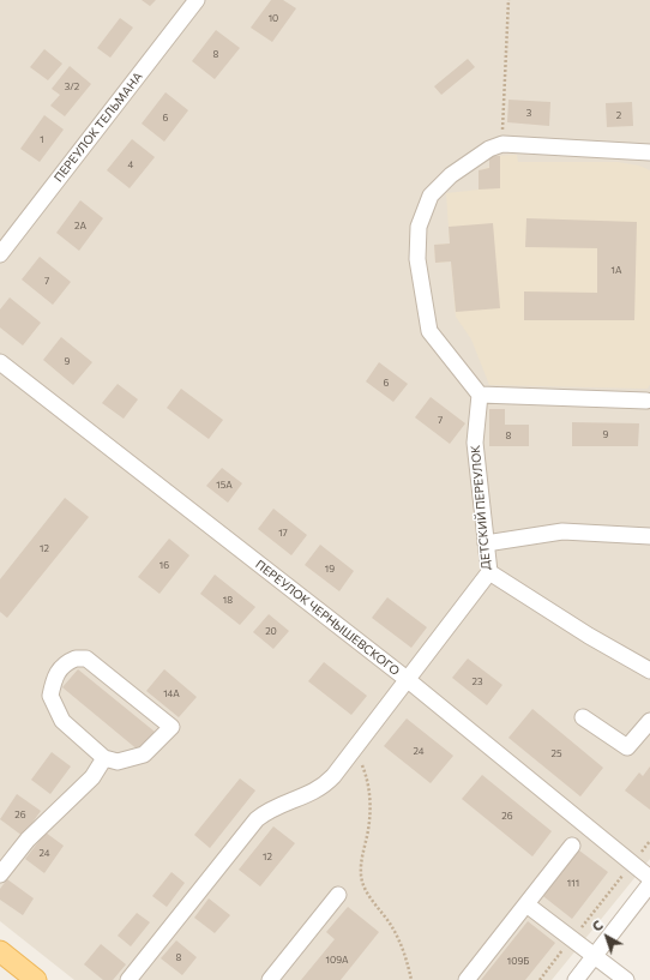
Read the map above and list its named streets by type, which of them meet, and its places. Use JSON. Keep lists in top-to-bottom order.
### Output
{
  "streets": {
    "street": ["ПЕРЕУЛОК ТЕЛЬМАНА", "ДЕТСКИЙ ПЕРЕУЛОК", "ПЕРЕУЛОК ЧЕРНЫШЕВСКОГО"]
  },
  "crossings": [
    ["ДЕТСКИЙ ПЕРЕУЛОК", "ПЕРЕУЛОК ЧЕРНЫШЕВСКОГО"]
  ],
  "house_numbers": [
    "10",
    "8",
    "3/2",
    "3",
    "2",
    "6",
    "1",
    "4",
    "2А",
    "1А",
    "7",
    "9",
    "6",
    "7",
    "9",
    "8",
    "15А",
    "17",
    "12",
    "16",
    "19",
    "18",
    "20",
    "23",
    "14А",
    "24",
    "25",
    "26",
    "26",
    "24",
    "12",
    "111",
    "8",
    "109А",
    "109Б"
  ],
  "north": "top left"
}
